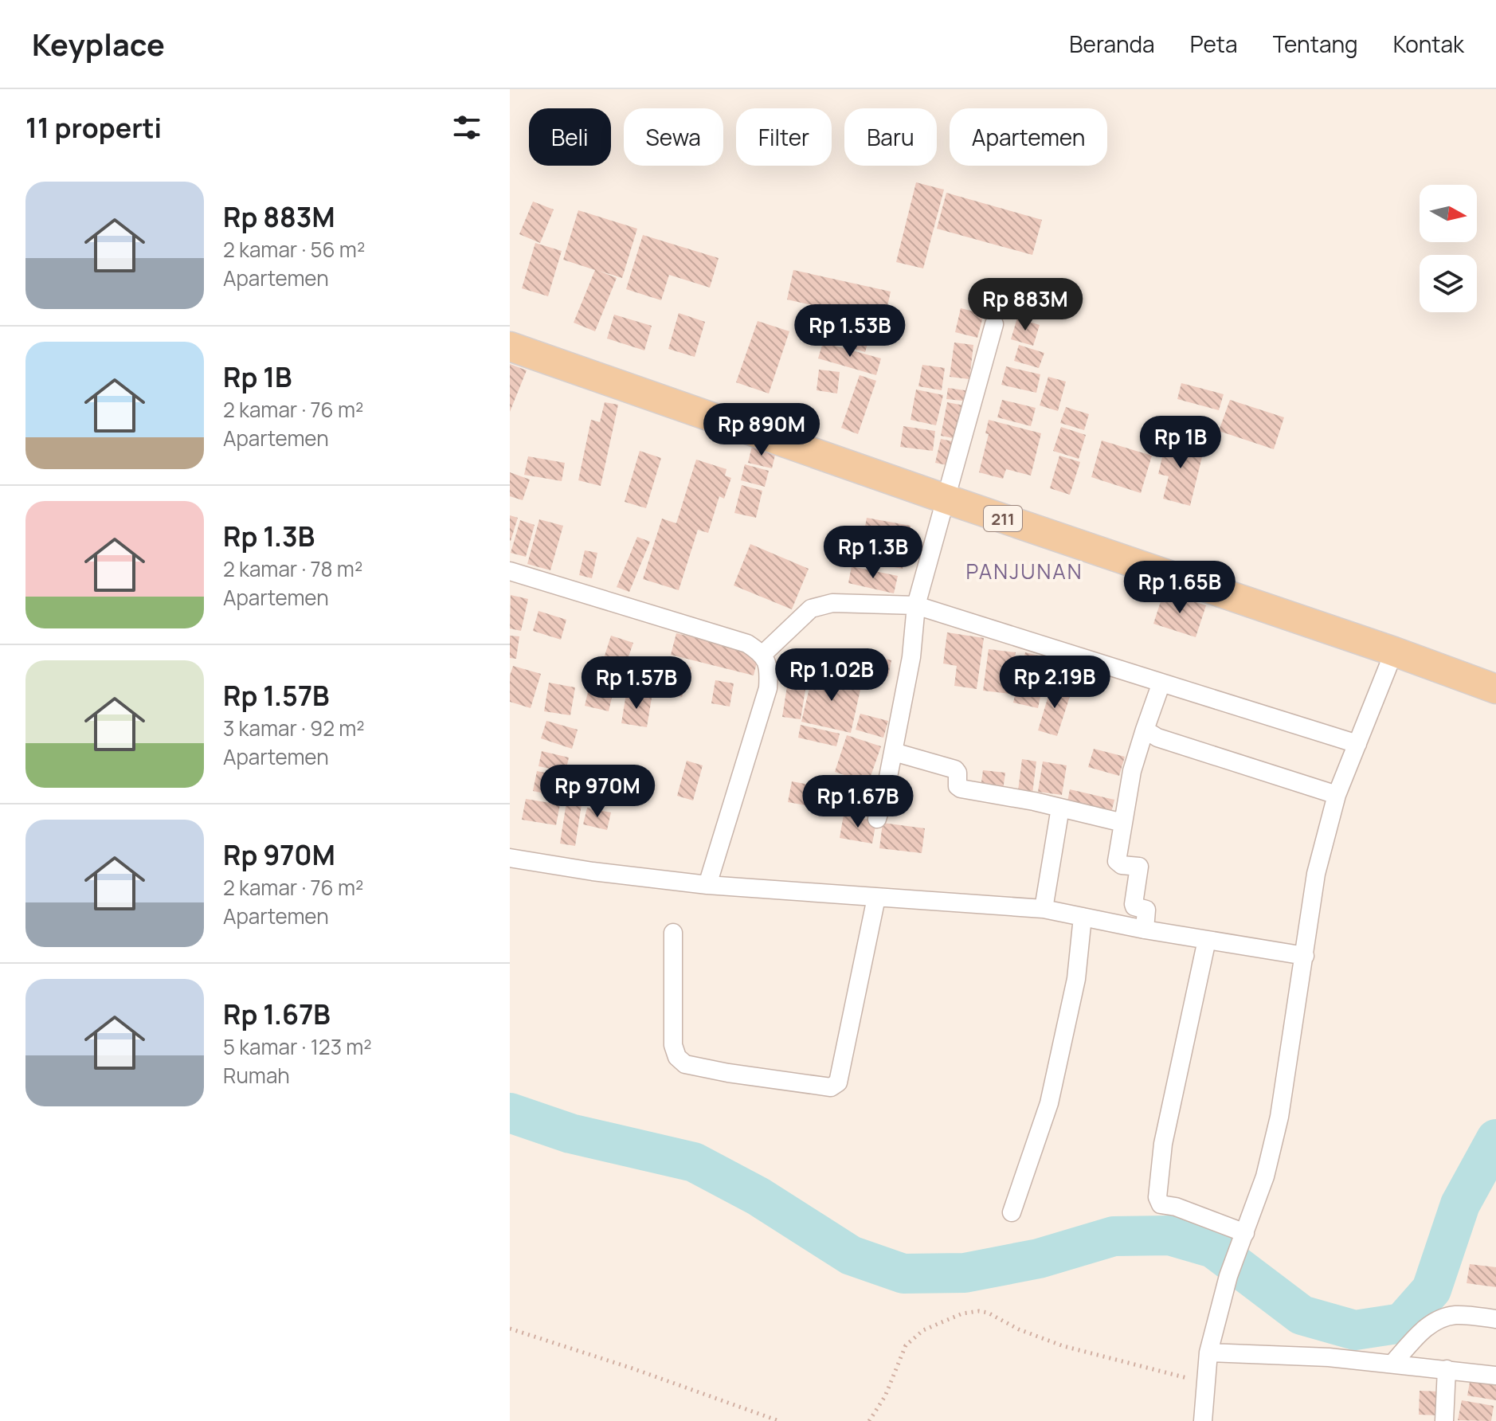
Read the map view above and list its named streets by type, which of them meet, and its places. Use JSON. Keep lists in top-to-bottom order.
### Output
{
  "streets": {
    "main road": ["211"]
  },
  "districts": ["PANJUNAN"],
  "north": "right",
  "page": {
    "header": "Keyplace",
    "nav": [
      "Beranda",
      "Peta",
      "Tentang",
      "Kontak"
    ],
    "heading": "11 properti",
    "chip": [
      "Beli",
      "Sewa",
      "Filter",
      "Baru",
      "Apartemen"
    ],
    "list": [
      {
        "name": "Rp 883M",
        "note": "2 kamar · 56 m² · Apartemen"
      },
      {
        "name": "Rp 1B",
        "note": "2 kamar · 76 m² · Apartemen"
      },
      {
        "name": "Rp 1.3B",
        "note": "2 kamar · 78 m² · Apartemen"
      },
      {
        "name": "Rp 1.57B",
        "note": "3 kamar · 92 m² · Apartemen"
      },
      {
        "name": "Rp 970M",
        "note": "2 kamar · 76 m² · Apartemen"
      },
      {
        "name": "Rp 1.67B",
        "note": "5 kamar · 123 m² · Rumah"
      }
    ],
    "price": [
      "Rp 883M",
      "Rp 1.53B",
      "Rp 890M",
      "Rp 1B",
      "Rp 1.3B",
      "Rp 1.65B",
      "Rp 1.02B",
      "Rp 2.19B",
      "Rp 1.57B",
      "Rp 970M",
      "Rp 1.67B"
    ]
  }
}
